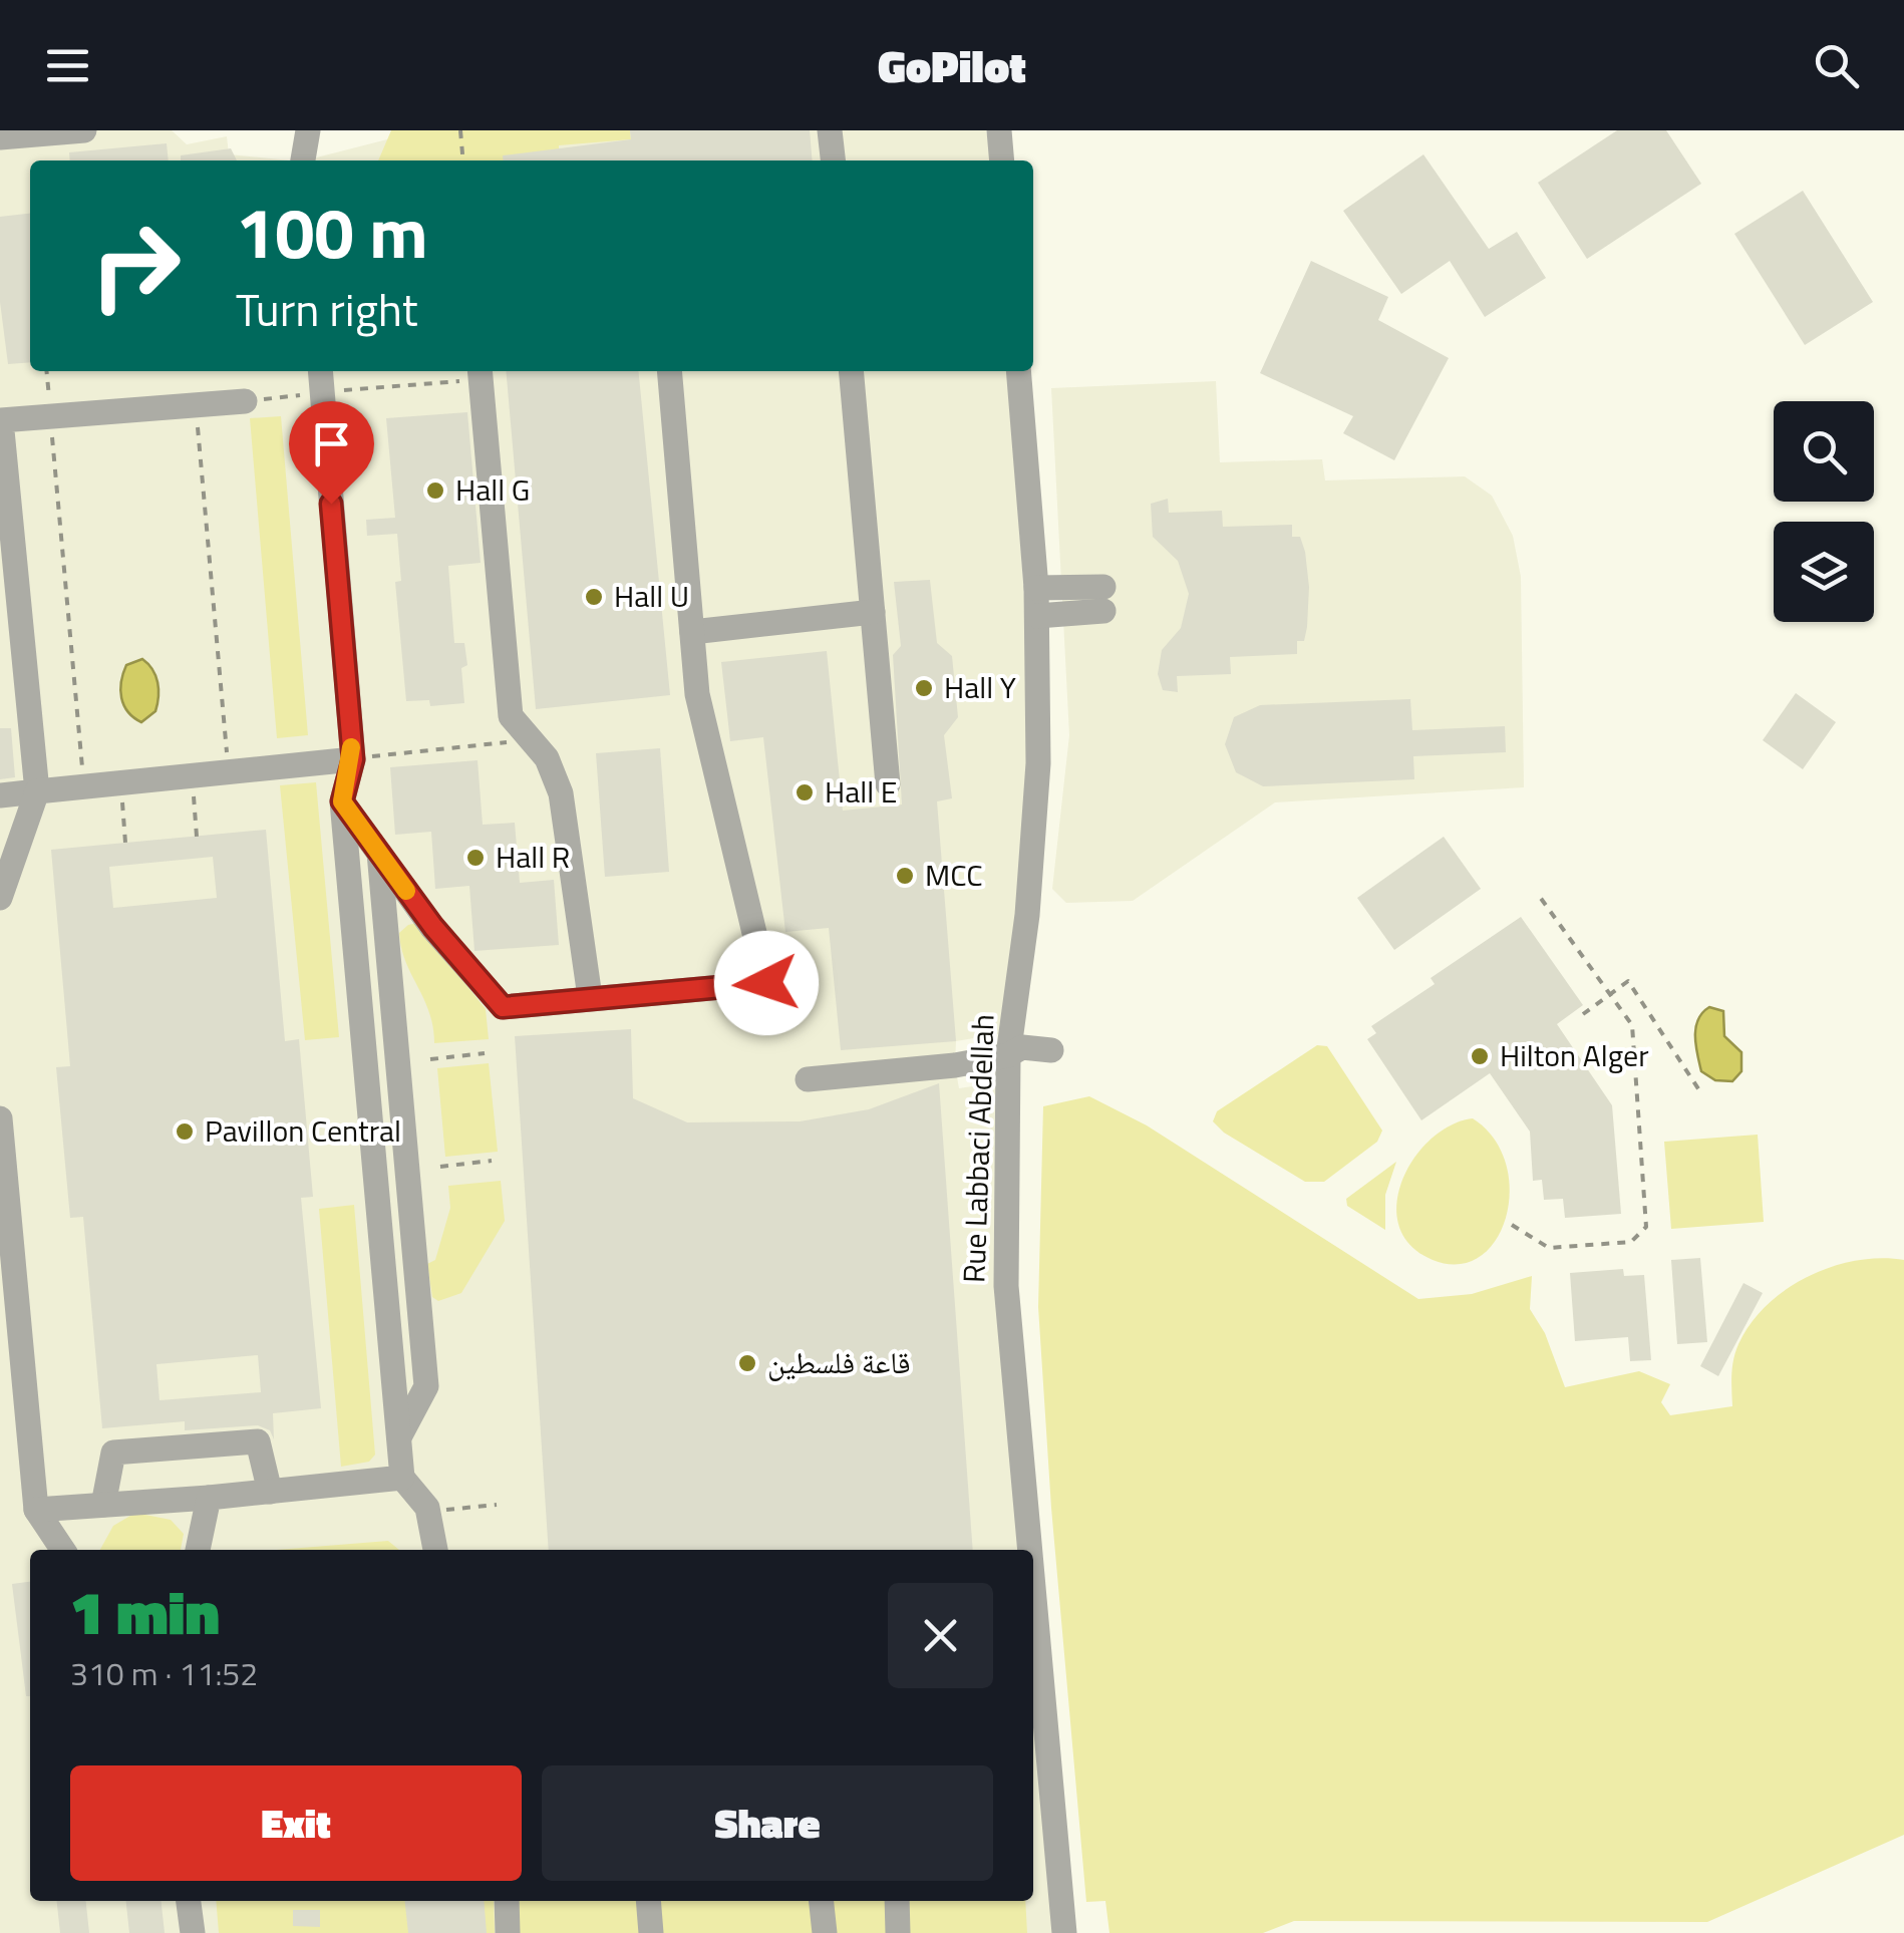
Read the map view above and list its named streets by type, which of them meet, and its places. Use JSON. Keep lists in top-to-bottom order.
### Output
{
  "streets": {
    "street": ["Rue Labbaci Abdellah"]
  },
  "places": [
    "Hall G",
    "Hall U",
    "Hall Y",
    "Hall E",
    "Hall R",
    "MCC",
    "Hilton Alger",
    "Pavillon Central",
    "قاعة فلسطين"
  ],
  "page": {
    "header": "GoPilot",
    "turn": ["100 m", "Turn right"],
    "heading": ["1 min", "310 m · 11:52"],
    "buttons": ["Exit", "Share"]
  }
}
